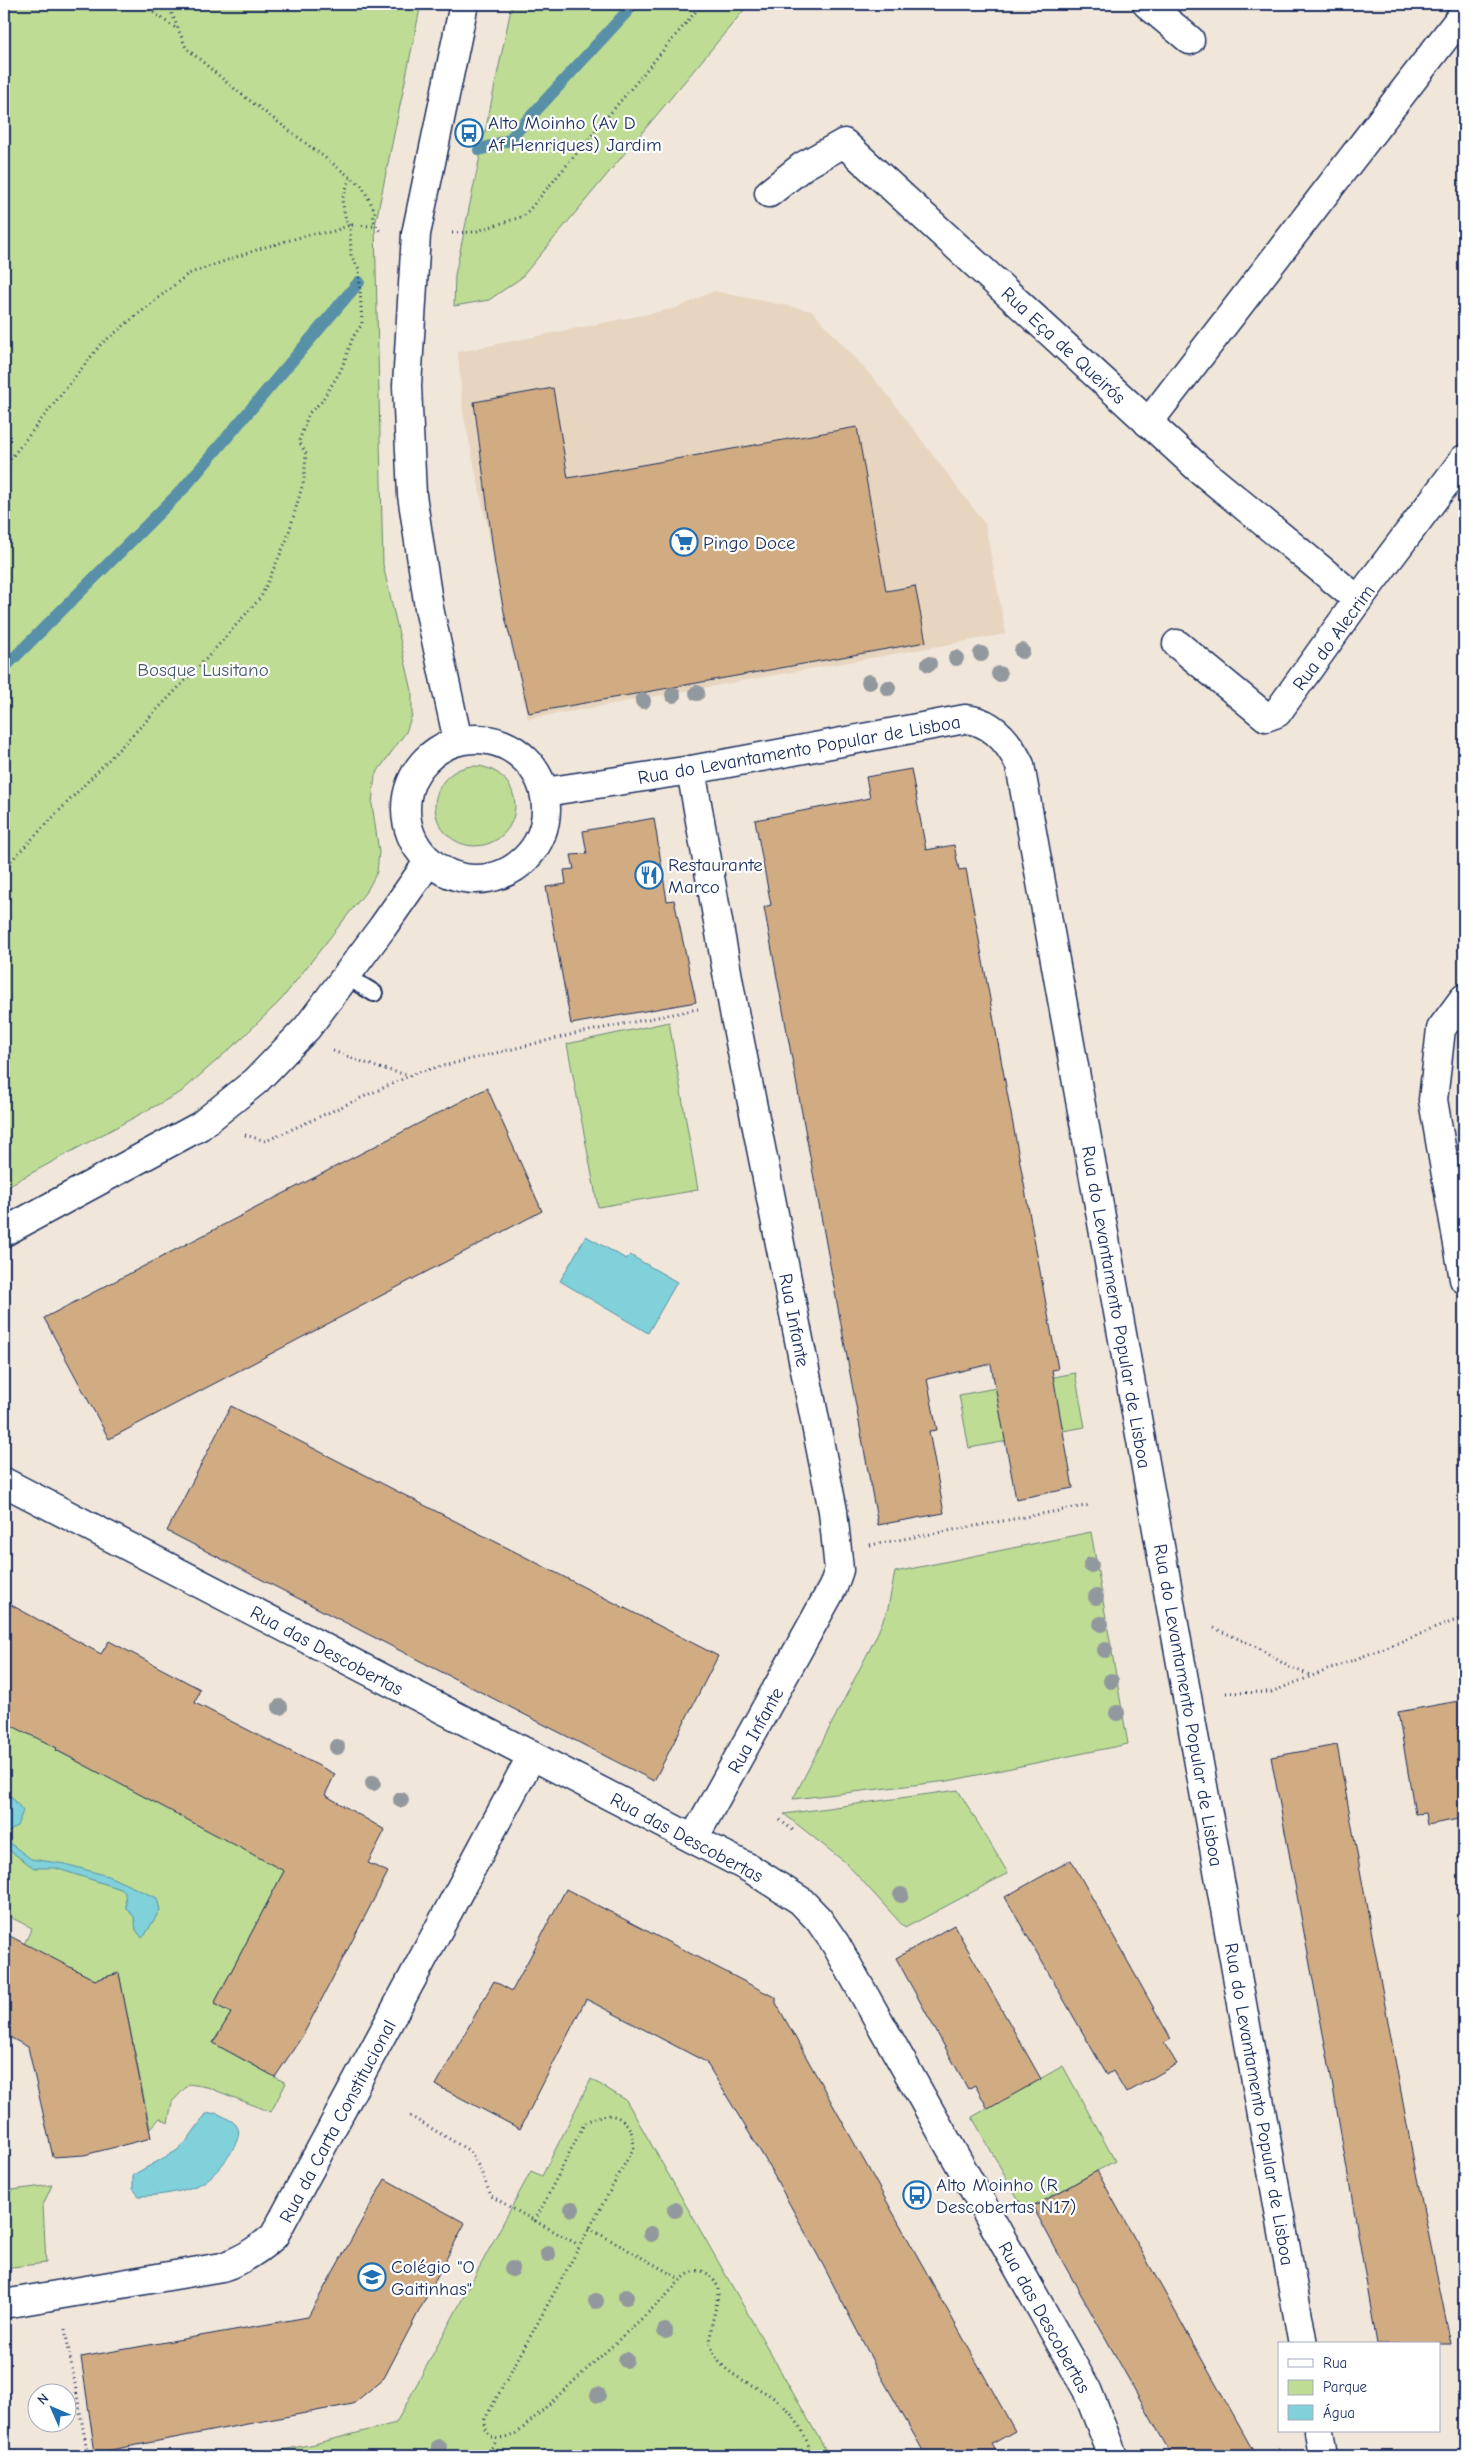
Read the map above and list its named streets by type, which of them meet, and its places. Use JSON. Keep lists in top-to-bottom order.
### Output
{
  "streets": {
    "street": [
      "Rua Eça de Queirós",
      "Rua do Alecrim",
      "Rua do Levantamento Popular de Lisboa",
      "Rua Infante",
      "Rua das Descobertas",
      "Rua da Carta Constitucional"
    ]
  },
  "crossings": [
    ["Rua Eça de Queirós", "Rua do Alecrim"],
    ["Rua do Levantamento Popular de Lisboa", "Rua Infante"],
    ["Rua Infante", "Rua das Descobertas"],
    ["Rua das Descobertas", "Rua da Carta Constitucional"]
  ],
  "parks": ["Bosque Lusitano"],
  "places": {
    "bus stop": ["Alto Moinho (Av D Af Henriques) Jardim", "Alto Moinho (R Descobertas N17)"],
    "supermarket": ["Pingo Doce"],
    "restaurant": ["Restaurante Marco"],
    "school or university": ["Colégio \"O Gaitinhas\""]
  },
  "legend": ["Rua", "Parque", "Água"],
  "north": "top left"
}
